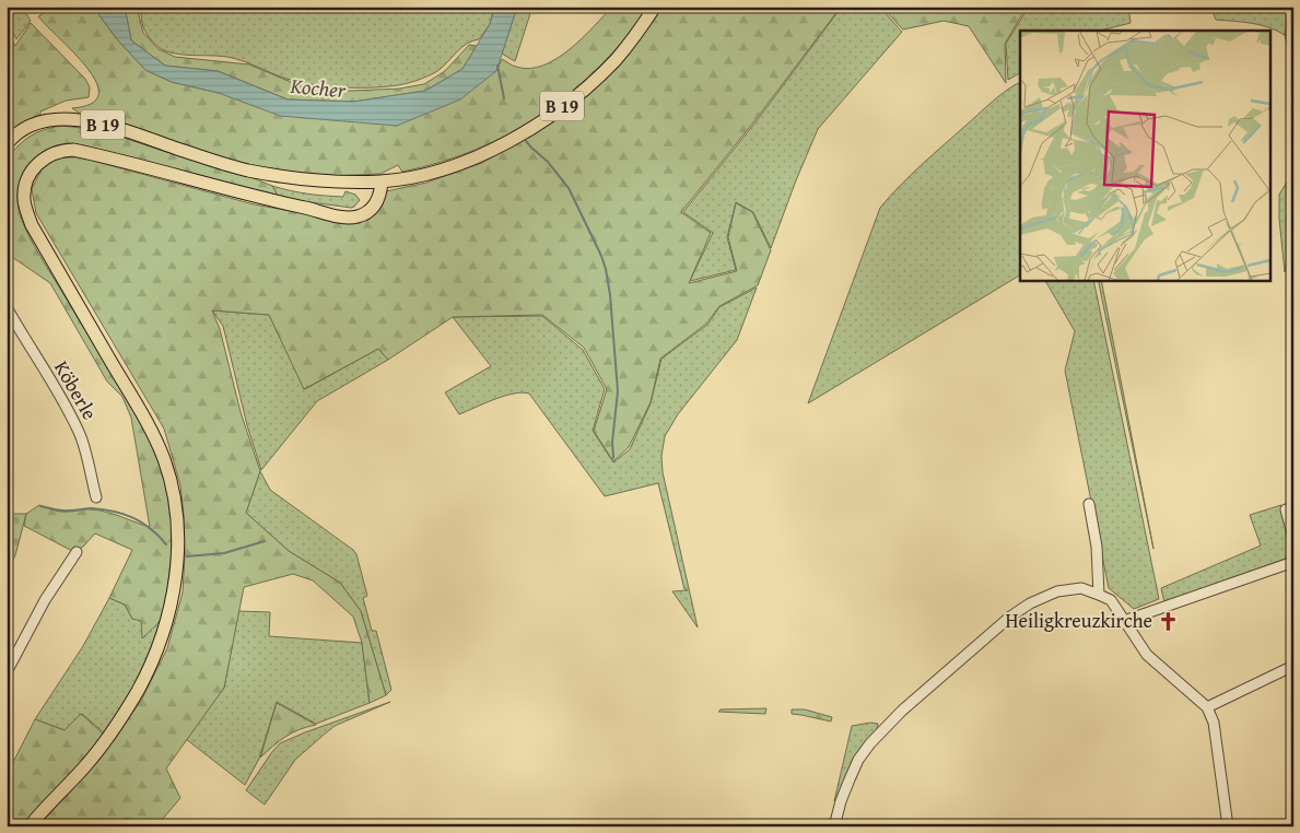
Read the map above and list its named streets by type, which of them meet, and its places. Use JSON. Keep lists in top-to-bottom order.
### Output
{
  "streets": {
    "main road": ["B 19"],
    "street": ["Köberle"]
  },
  "water": ["Kocher"],
  "places": {
    "church": ["Heiligkreuzkirche"]
  }
}
